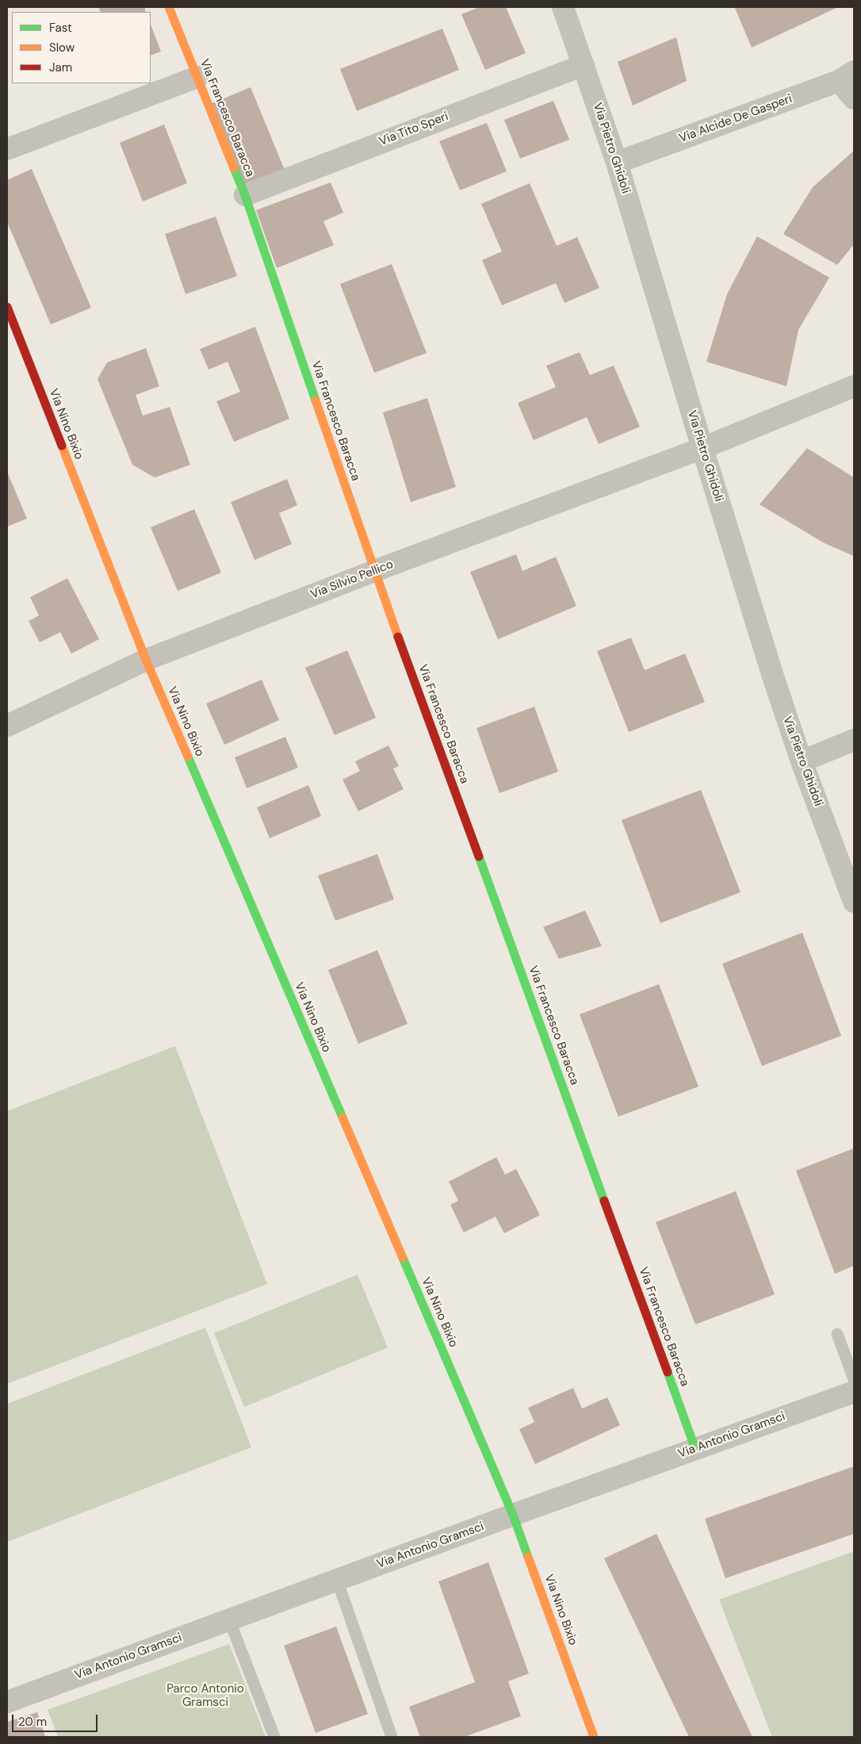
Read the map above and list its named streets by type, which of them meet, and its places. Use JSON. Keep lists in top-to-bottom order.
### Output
{
  "streets": {
    "street": [
      "Via Francesco Baracca",
      "Via Alcide De Gasperi",
      "Via Tito Speri",
      "Via Pietro Ghidoli",
      "Via Nino Bixio",
      "Via Silvio Pellico",
      "Via Antonio Gramsci"
    ]
  },
  "crossings": [
    ["Via Francesco Baracca", "Via Tito Speri"],
    ["Via Francesco Baracca", "Via Silvio Pellico"],
    ["Via Francesco Baracca", "Via Antonio Gramsci"],
    ["Via Alcide De Gasperi", "Via Pietro Ghidoli"],
    ["Via Tito Speri", "Via Pietro Ghidoli"],
    ["Via Pietro Ghidoli", "Via Silvio Pellico"],
    ["Via Nino Bixio", "Via Silvio Pellico"],
    ["Via Nino Bixio", "Via Antonio Gramsci"]
  ],
  "parks": ["Parco Antonio Gramsci"],
  "legend": ["Fast", "Slow", "Jam"],
  "scale_bar": "20 m"
}
